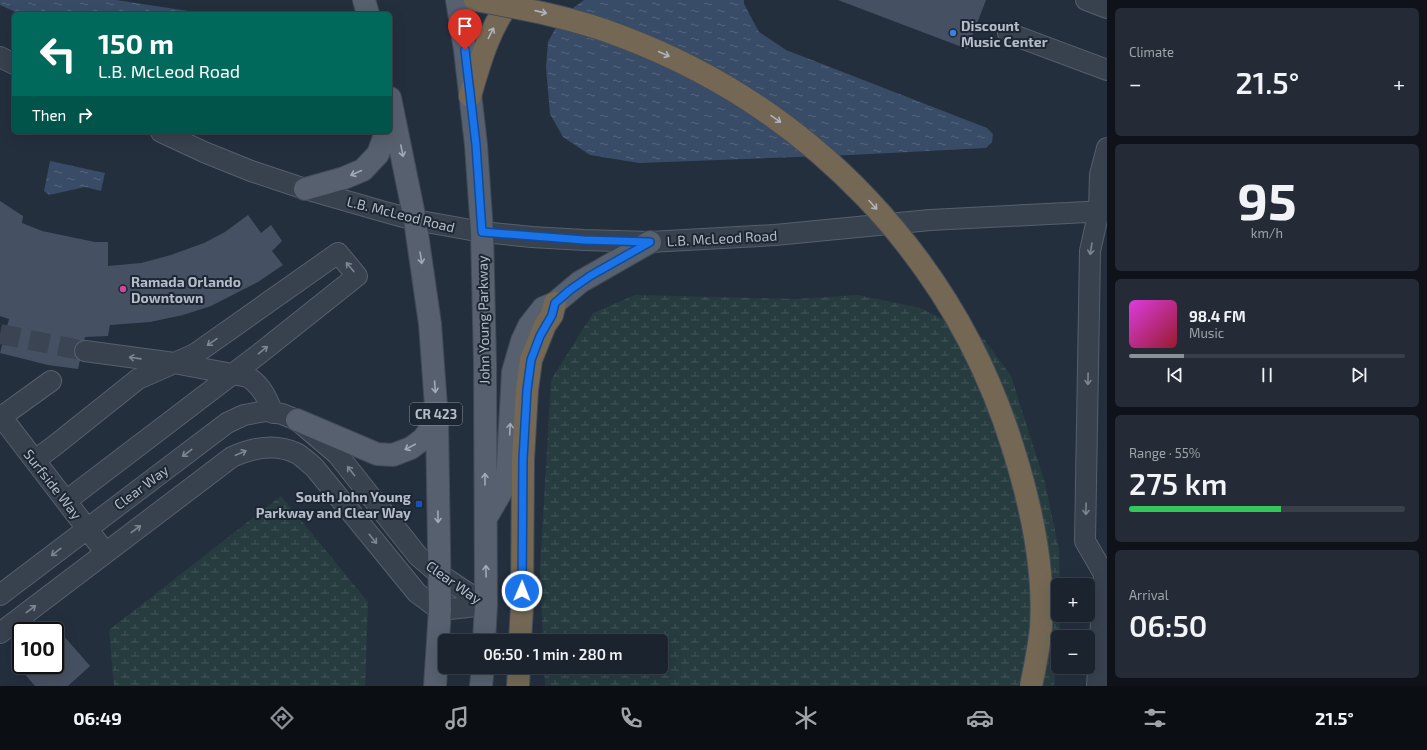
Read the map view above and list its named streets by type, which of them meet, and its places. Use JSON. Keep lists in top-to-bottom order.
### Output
{
  "streets": {
    "main road": ["John Young Parkway", "CR 423"],
    "street": ["L.B. McLeod Road", "Surfside Way", "Clear Way"]
  },
  "crossings": [
    ["L.B. McLeod Road", "John Young Parkway"],
    ["L.B. McLeod Road", "CR 423"],
    ["John Young Parkway", "Clear Way"],
    ["CR 423", "Clear Way"],
    ["Surfside Way", "Clear Way"]
  ],
  "places": {
    "other": ["Discount Music Center", "Ramada Orlando Downtown"],
    "transit": ["South John Young Parkway and Clear Way"]
  },
  "page": {
    "tile": [
      "Climate",
      ["95", "km/h"],
      ["Range · 55%", "275 km"],
      ["Arrival", "06:50"]
    ],
    "turn": ["150 m", "L.B. McLeod Road"],
    "heat": ["−", "21.5°", "+"],
    "then": "Then",
    "song": ["98.4 FM", "Music"],
    "map_buttons": ["+", "−"],
    "limit": "100",
    "trip": "06:50 · 1 min · 280 m",
    "tabs": ["06:49", "21.5°"]
  }
}
